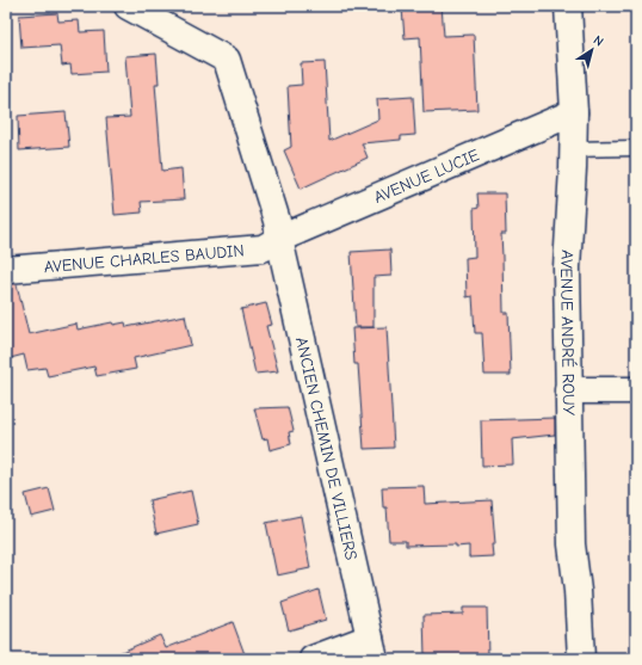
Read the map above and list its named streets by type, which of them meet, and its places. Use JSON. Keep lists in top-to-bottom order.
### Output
{
  "streets": {
    "street": [
      "AVENUE LUCIE",
      "AVENUE CHARLES BAUDIN",
      "AVENUE ANDRÉ ROUY",
      "ANCIEN CHEMIN DE VILLIERS"
    ]
  },
  "crossings": [
    ["AVENUE LUCIE", "AVENUE CHARLES BAUDIN"],
    ["AVENUE LUCIE", "AVENUE ANDRÉ ROUY"],
    ["AVENUE LUCIE", "ANCIEN CHEMIN DE VILLIERS"],
    ["AVENUE CHARLES BAUDIN", "ANCIEN CHEMIN DE VILLIERS"]
  ],
  "north": "top right"
}
